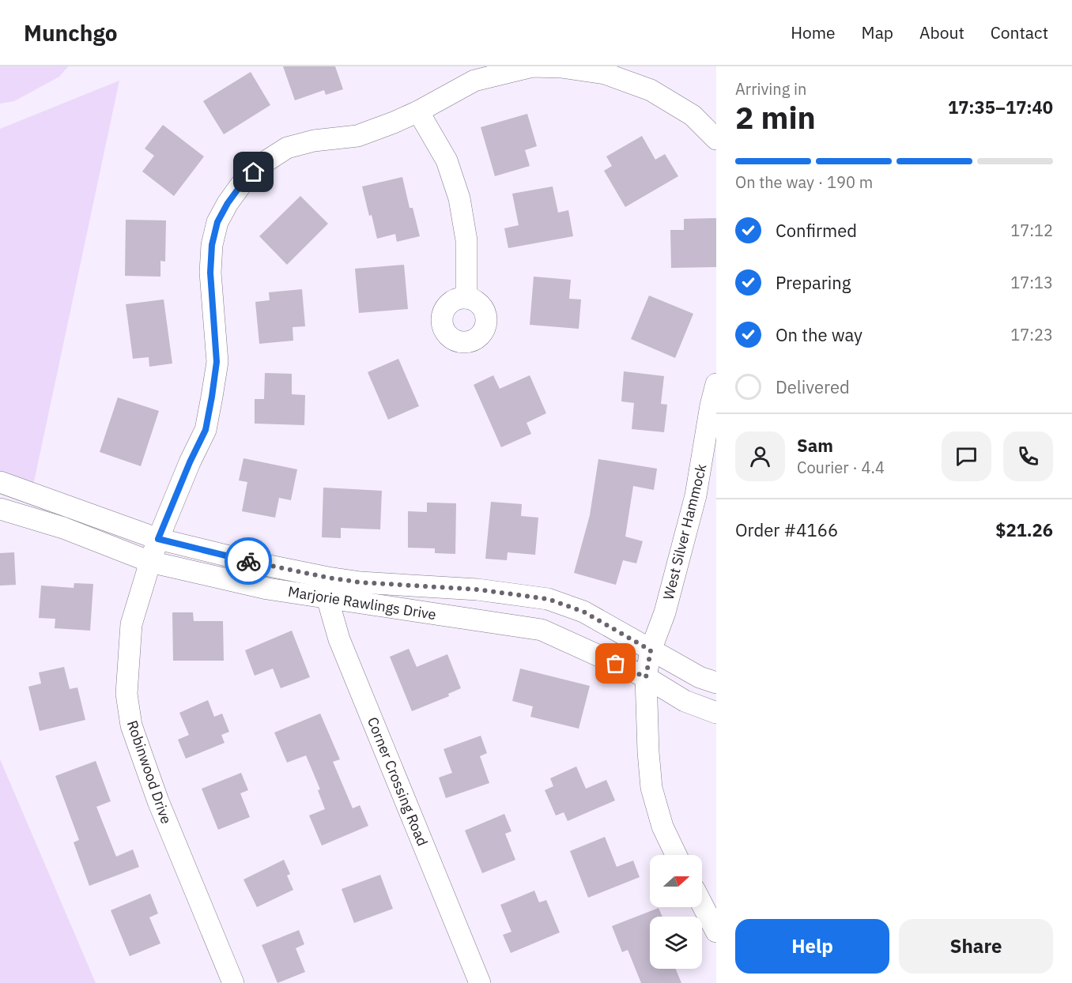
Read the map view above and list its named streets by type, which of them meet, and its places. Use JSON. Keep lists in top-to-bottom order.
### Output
{
  "streets": {
    "street": [
      "West Silver Hammock",
      "Marjorie Rawlings Drive",
      "Robinwood Drive",
      "Corner Crossing Road"
    ]
  },
  "crossings": [
    ["West Silver Hammock", "Marjorie Rawlings Drive"],
    ["Marjorie Rawlings Drive", "Robinwood Drive"],
    ["Marjorie Rawlings Drive", "Corner Crossing Road"]
  ],
  "north": "right",
  "page": {
    "header": "Munchgo",
    "nav": [
      "Home",
      "Map",
      "About",
      "Contact"
    ],
    "heading": ["2 min", "Arriving in", "17:35–17:40"],
    "panel": [
      "Sam",
      "Courier · 4.4",
      "Order #4166",
      "$21.26"
    ],
    "bar": "On the way · 190 m",
    "list": [
      ["Confirmed", "17:12"],
      ["Preparing", "17:13"],
      ["On the way", "17:23"],
      "Delivered"
    ],
    "buttons": ["Help", "Share"]
  }
}
